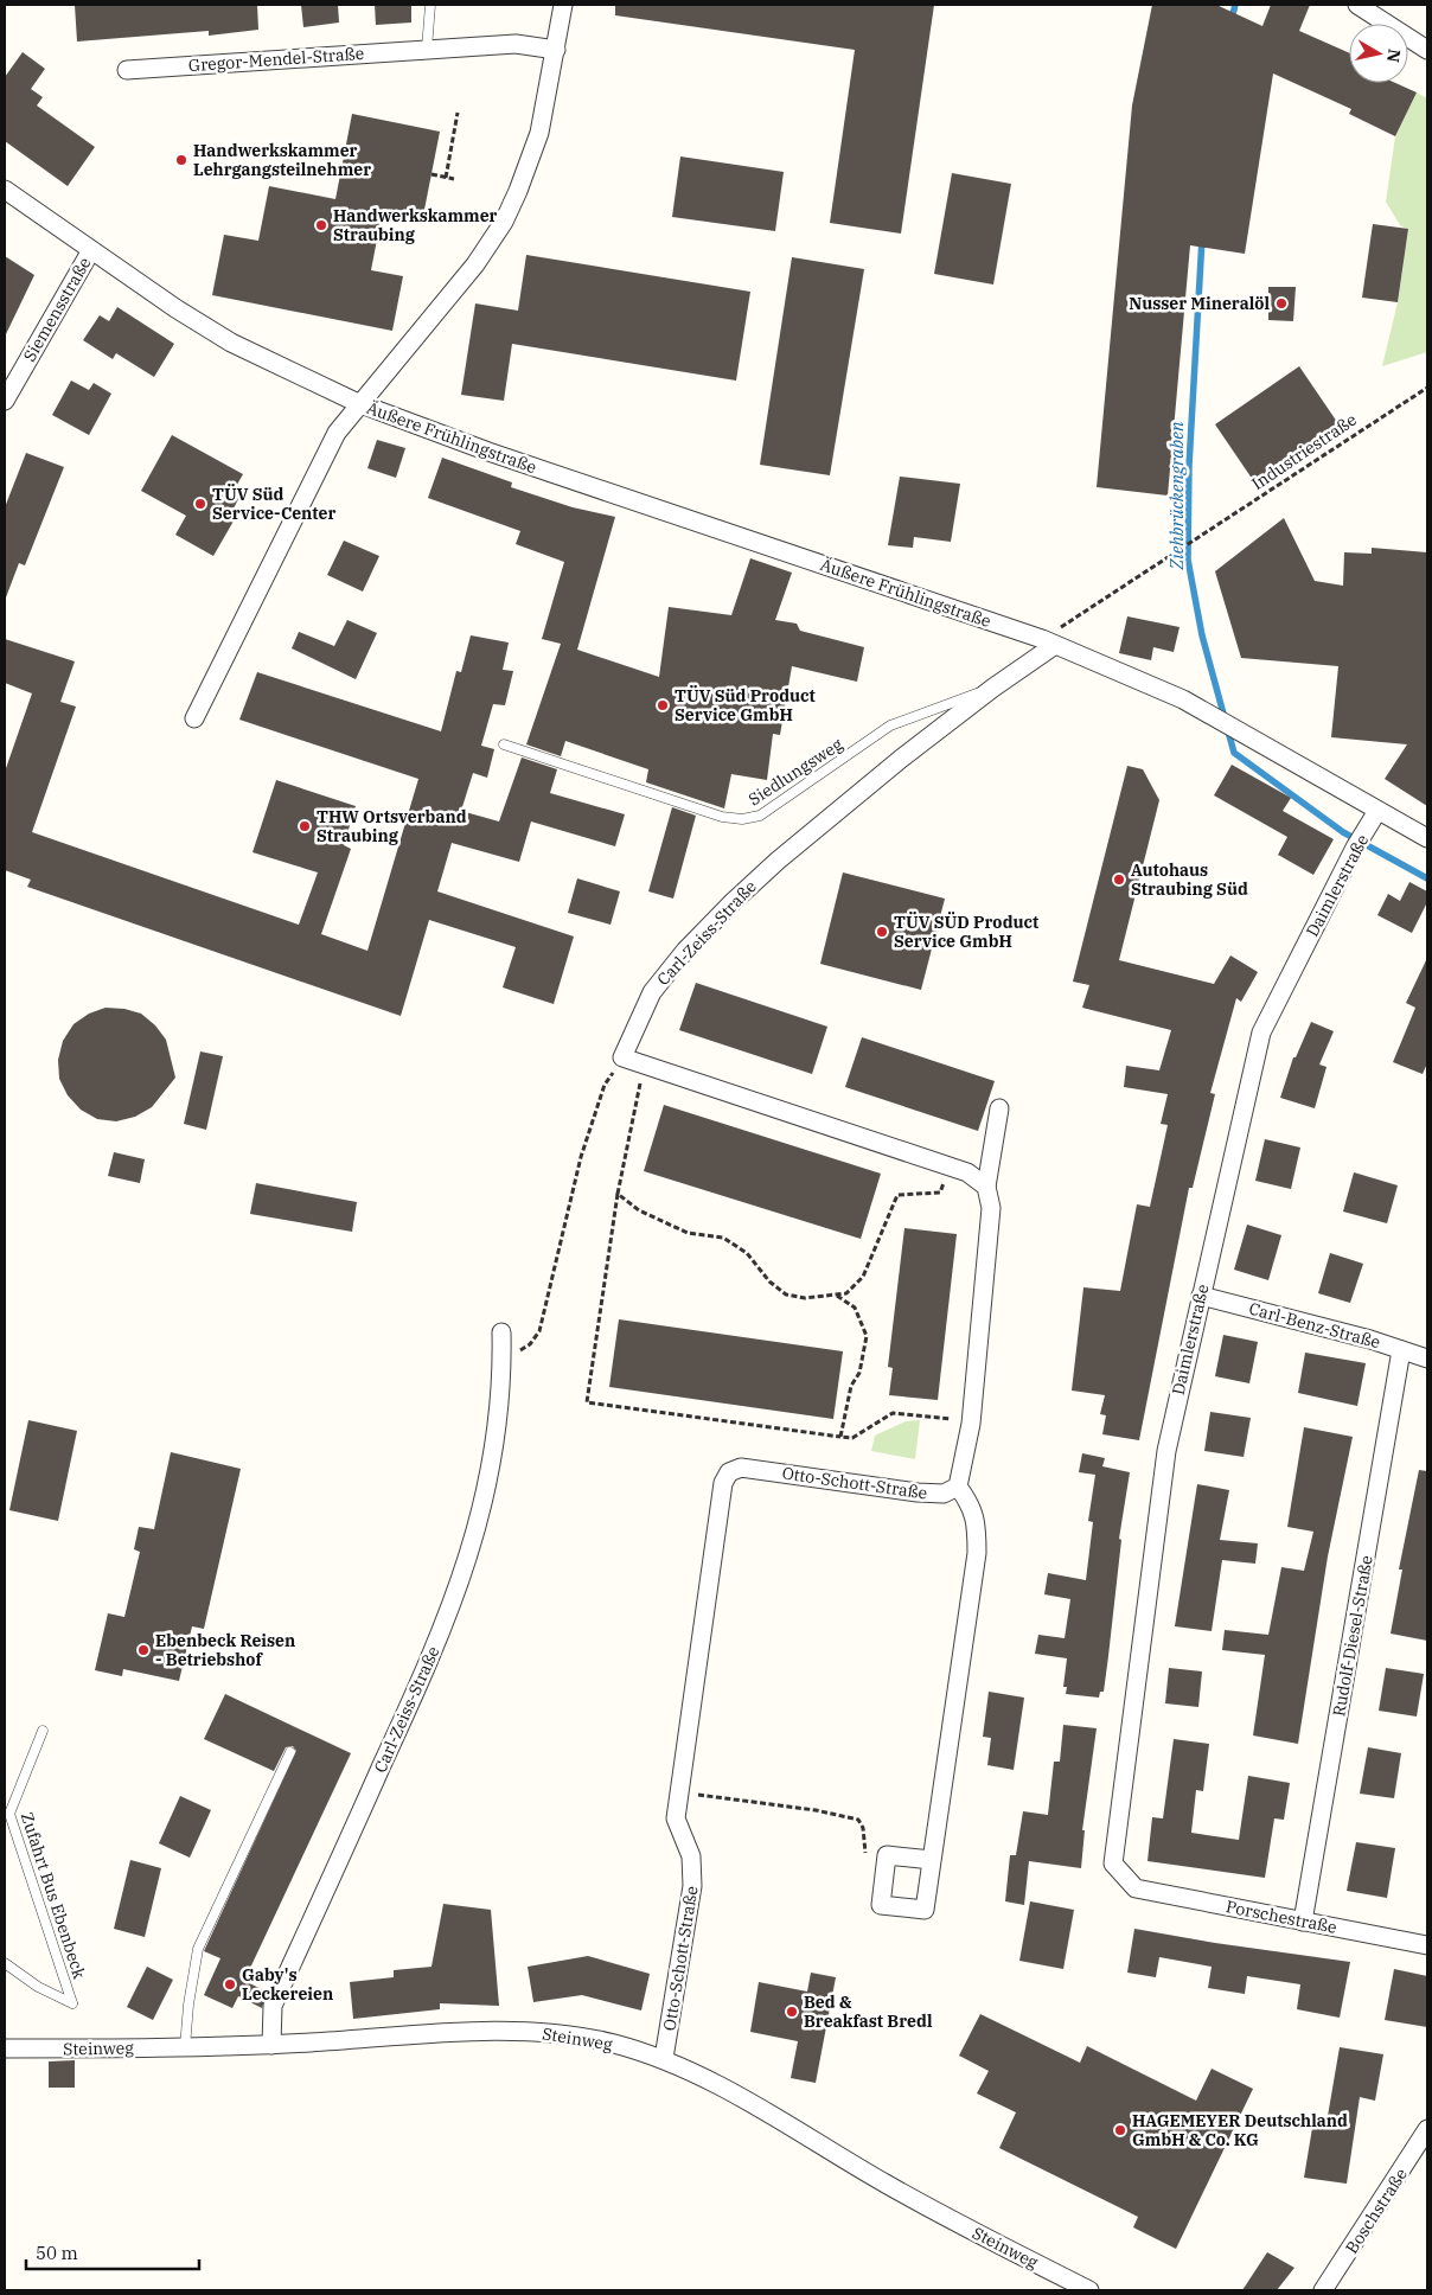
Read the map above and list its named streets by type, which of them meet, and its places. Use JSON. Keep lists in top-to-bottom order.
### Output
{
  "streets": {
    "street": [
      "Gregor-Mendel-Straße",
      "Siemensstraße",
      "Äußere Frühlingstraße",
      "Daimlerstraße",
      "Carl-Zeiss-Straße",
      "Carl-Benz-Straße",
      "Otto-Schott-Straße",
      "Rudolf-Diesel-Straße",
      "Porschestraße",
      "Steinweg",
      "Boschstraße"
    ],
    "lane": ["Siedlungsweg", "Zufahrt Bus Ebenbeck"],
    "path": ["Industriestraße"]
  },
  "crossings": [
    ["Siemensstraße", "Äußere Frühlingstraße"],
    ["Äußere Frühlingstraße", "Industriestraße"],
    ["Äußere Frühlingstraße", "Daimlerstraße"],
    ["Äußere Frühlingstraße", "Carl-Zeiss-Straße"],
    ["Industriestraße", "Carl-Zeiss-Straße"],
    ["Siedlungsweg", "Carl-Zeiss-Straße"],
    ["Daimlerstraße", "Carl-Benz-Straße"],
    ["Daimlerstraße", "Porschestraße"],
    ["Carl-Zeiss-Straße", "Steinweg"],
    ["Carl-Benz-Straße", "Rudolf-Diesel-Straße"],
    ["Otto-Schott-Straße", "Steinweg"],
    ["Rudolf-Diesel-Straße", "Porschestraße"]
  ],
  "water": ["Ziehbrückengraben"],
  "places": [
    "Handwerkskammer Lehrgangsteilnehmer",
    "Handwerkskammer Straubing",
    "Nusser Mineralöl",
    "TÜV Süd Service-Center",
    "TÜV Süd Product Service GmbH",
    "THW Ortsverband Straubing",
    "Autohaus Straubing Süd",
    "TÜV SÜD Product Service GmbH",
    "Ebenbeck Reisen - Betriebshof",
    "Gaby's Leckereien",
    "Bed & Breakfast Bredl",
    "HAGEMEYER Deutschland GmbH & Co. KG"
  ],
  "scale_bar": "50 m",
  "north": "right"
}
